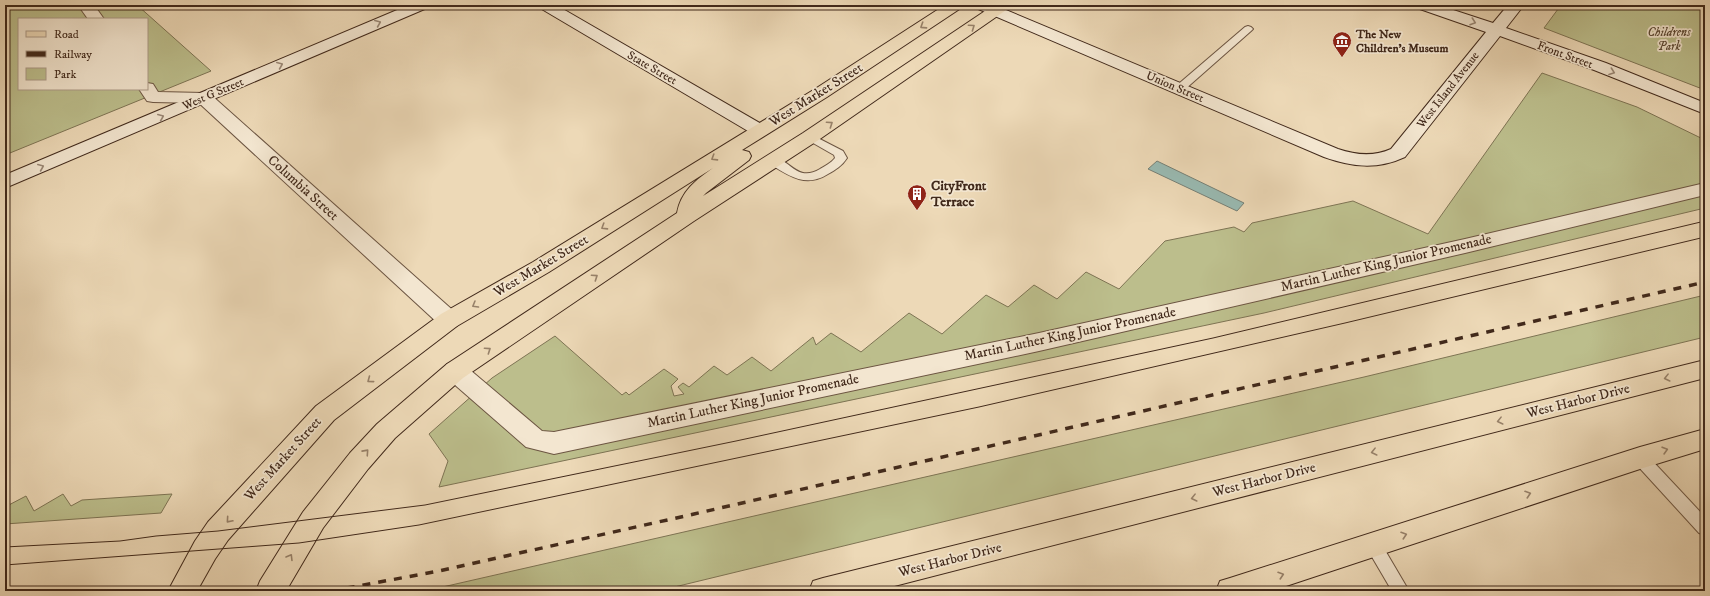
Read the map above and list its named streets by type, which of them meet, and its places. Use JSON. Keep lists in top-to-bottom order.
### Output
{
  "streets": {
    "main road": ["West Market Street", "West Harbor Drive"],
    "street": [
      "Front Street",
      "State Street",
      "Union Street",
      "West Island Avenue",
      "West G Street",
      "Columbia Street",
      "Martin Luther King Junior Promenade"
    ]
  },
  "crossings": [
    ["Front Street", "West Island Avenue"],
    ["State Street", "West Market Street"],
    ["Union Street", "West Island Avenue"],
    ["Union Street", "West Market Street"],
    ["West G Street", "Columbia Street"],
    ["West Market Street", "Columbia Street"],
    ["West Market Street", "Martin Luther King Junior Promenade"]
  ],
  "one_way": ["Front Street", "West G Street"],
  "parks": ["Childrens Park"],
  "places": {
    "museum": ["The New Children's Museum"],
    "building": ["CityFront Terrace"]
  },
  "legend": ["Road", "Railway", "Park"]
}
